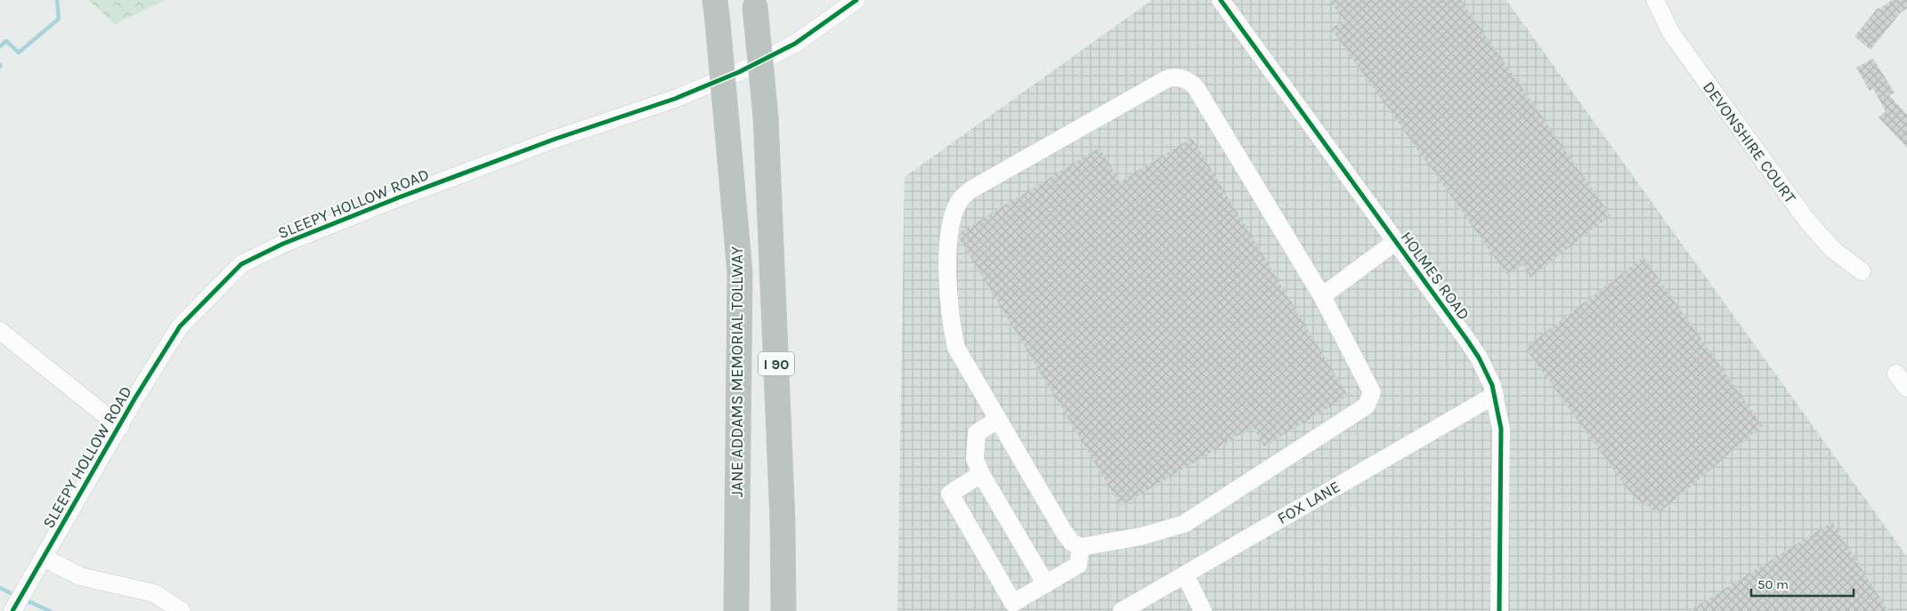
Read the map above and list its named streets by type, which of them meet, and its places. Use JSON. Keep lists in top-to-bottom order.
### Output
{
  "streets": {
    "highway": ["I 90", "JANE ADDAMS MEMORIAL TOLLWAY"],
    "street": [
      "DEVONSHIRE COURT",
      "SLEEPY HOLLOW ROAD",
      "HOLMES ROAD",
      "FOX LANE"
    ]
  },
  "crossings": [
    ["HOLMES ROAD", "FOX LANE"]
  ],
  "scale_bar": "50 m"
}
